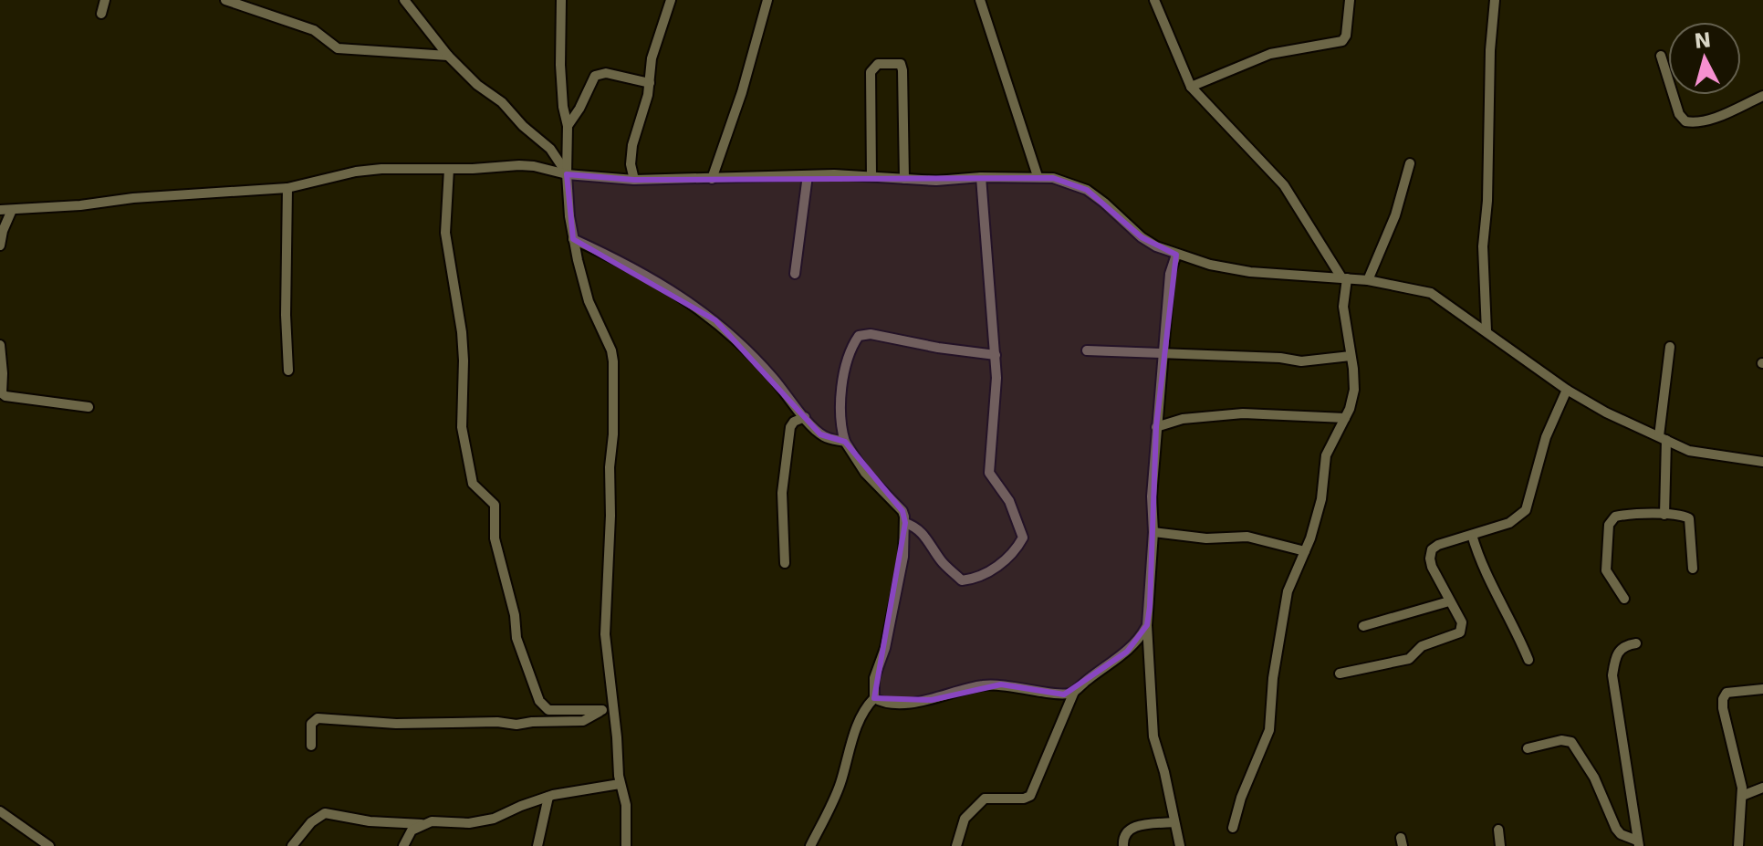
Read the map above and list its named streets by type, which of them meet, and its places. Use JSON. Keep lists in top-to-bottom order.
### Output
{
  "north": "top"
}
